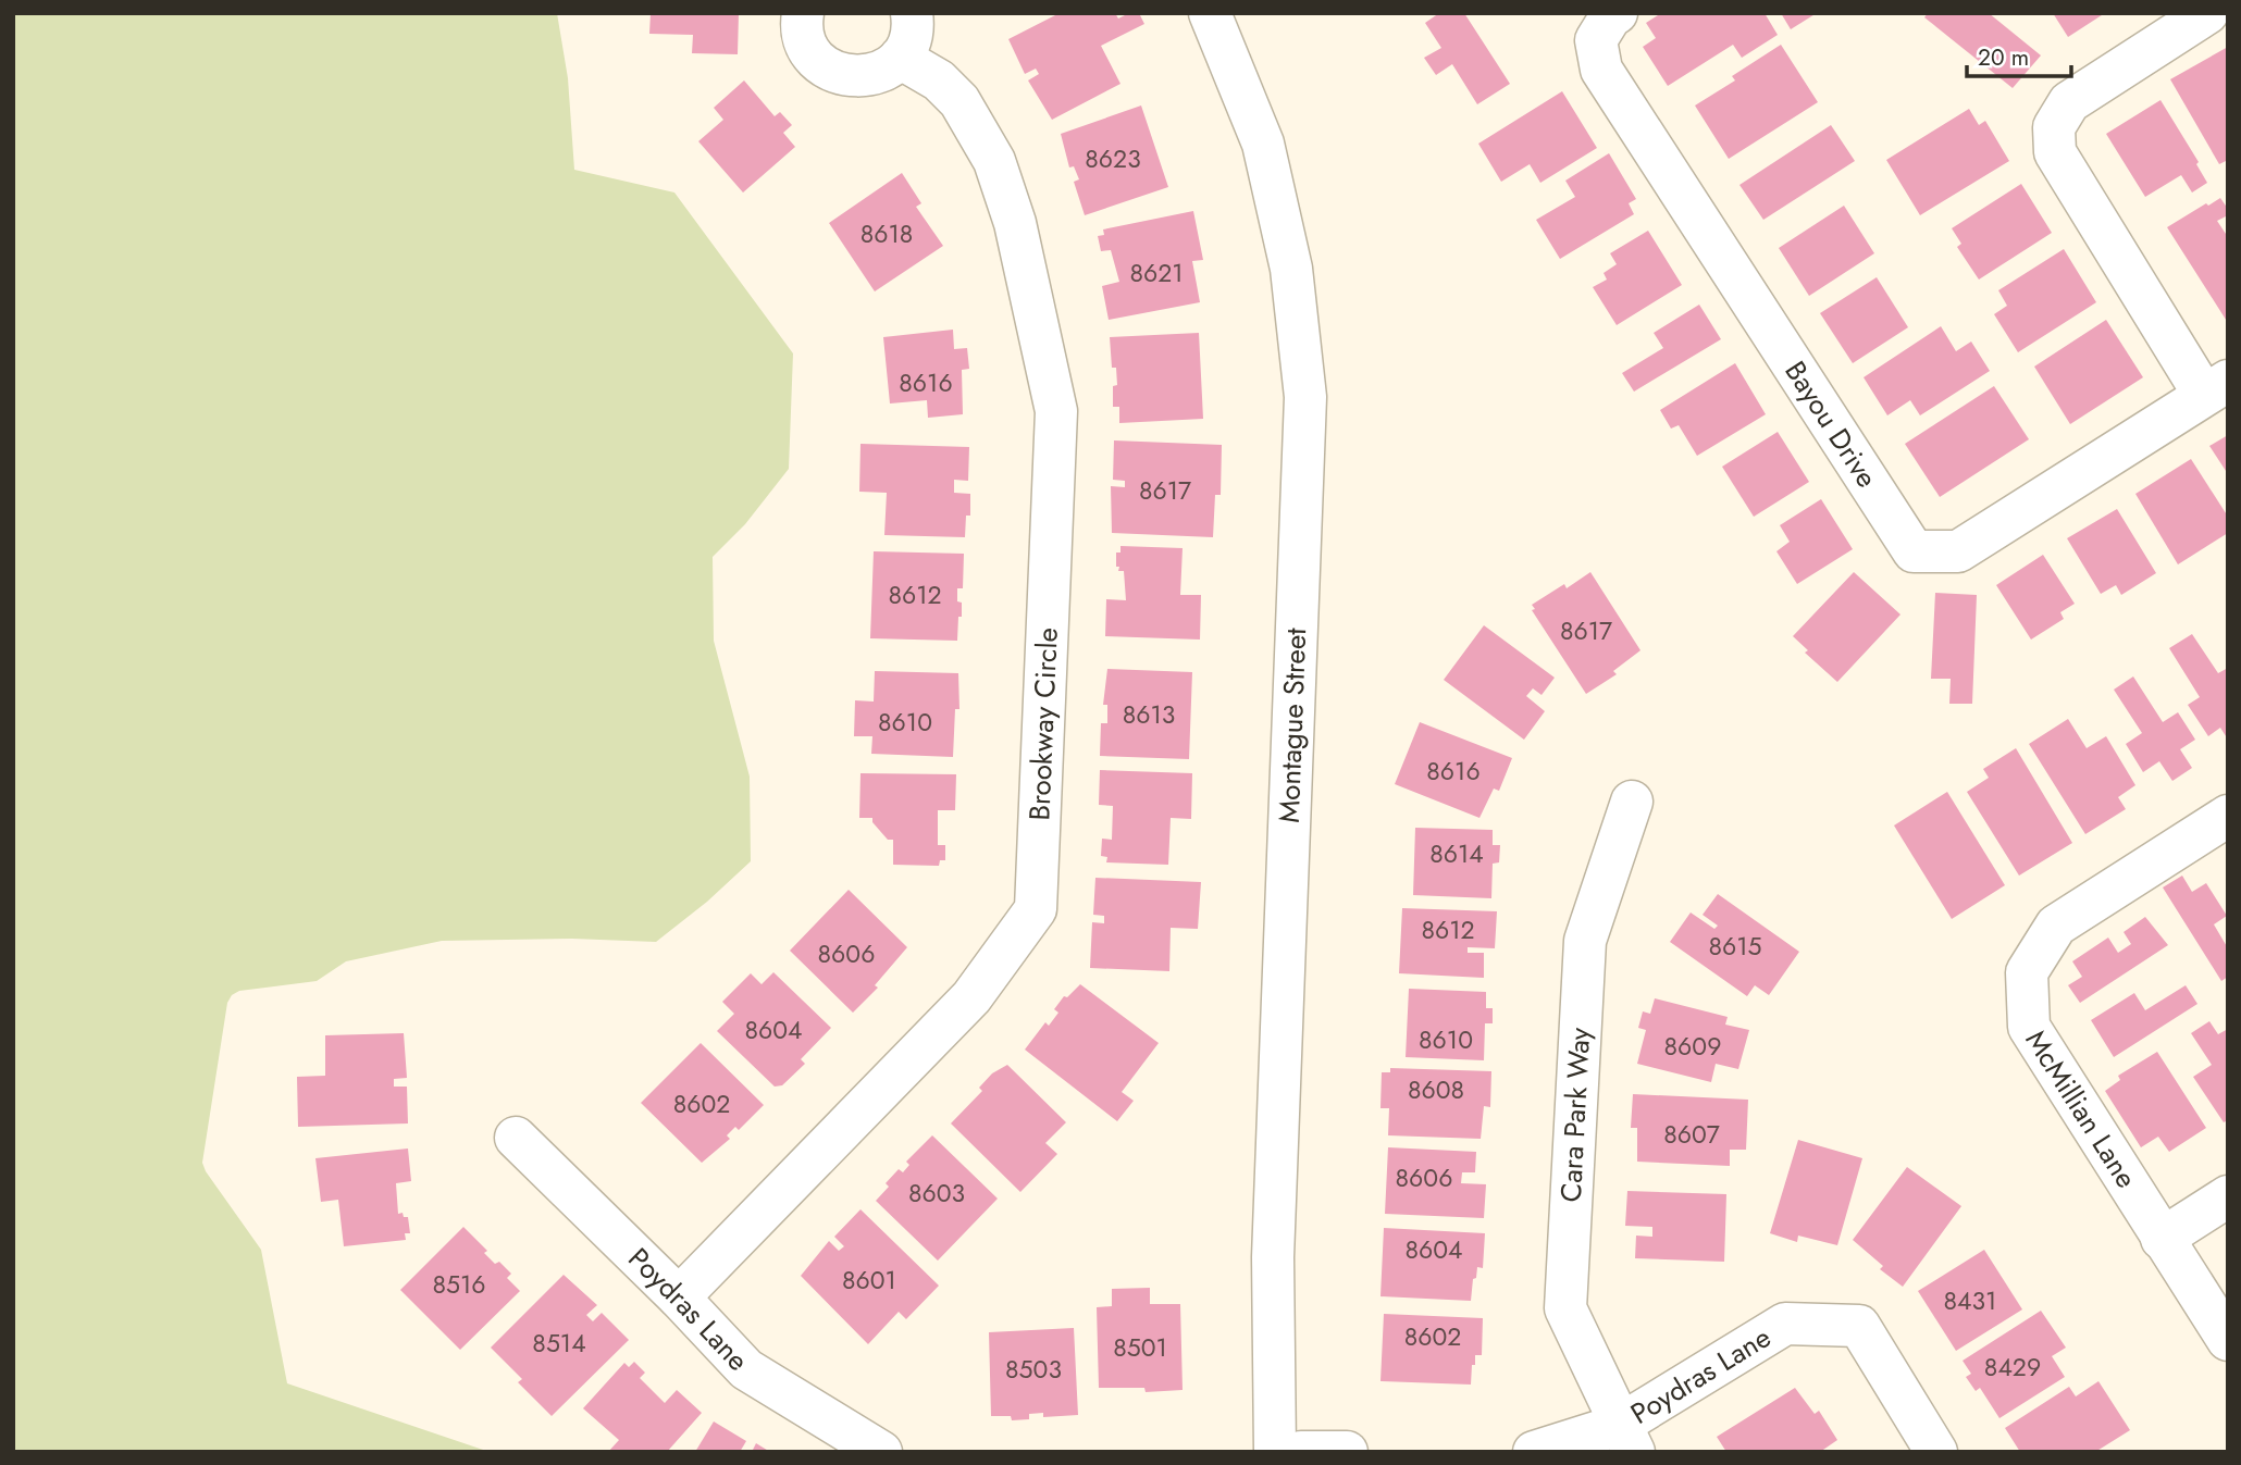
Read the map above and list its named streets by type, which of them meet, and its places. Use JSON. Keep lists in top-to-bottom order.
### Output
{
  "streets": {
    "street": [
      "Bayou Drive",
      "Brookway Circle",
      "Montague Street",
      "McMillian Lane",
      "Cara Park Way",
      "Poydras Lane"
    ]
  },
  "crossings": [
    ["Brookway Circle", "Poydras Lane"],
    ["Cara Park Way", "Poydras Lane"]
  ],
  "house_numbers": [
    "8623",
    "8618",
    "8621",
    "8616",
    "8617",
    "8612",
    "8617",
    "8613",
    "8610",
    "8616",
    "8614",
    "8612",
    "8615",
    "8606",
    "8604",
    "8610",
    "8609",
    "8608",
    "8602",
    "8607",
    "8606",
    "8603",
    "8604",
    "8601",
    "8516",
    "8431",
    "8602",
    "8514",
    "8501",
    "8429",
    "8503"
  ],
  "scale_bar": "20 m"
}
